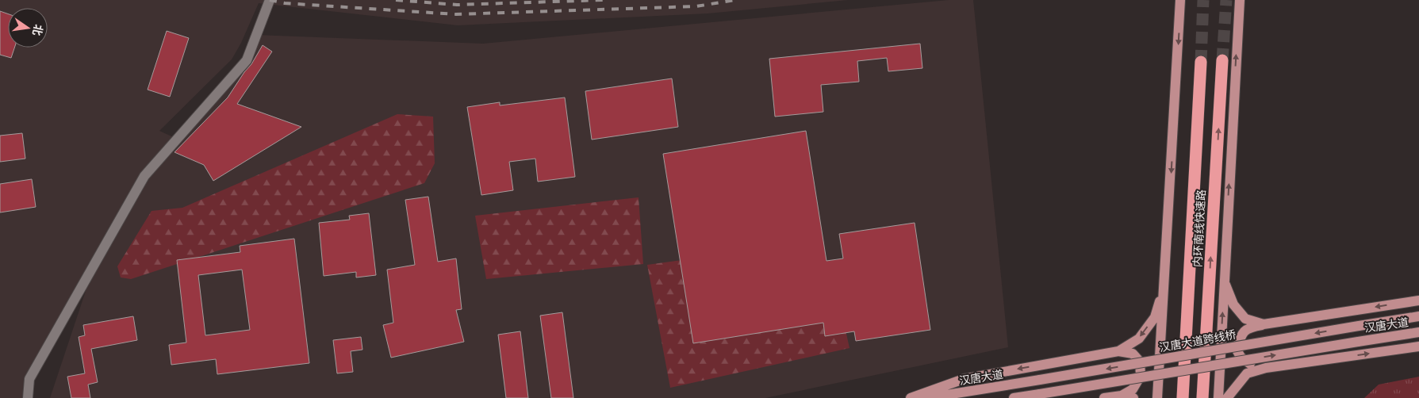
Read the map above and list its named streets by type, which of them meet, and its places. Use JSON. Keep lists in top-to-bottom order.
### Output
{
  "streets": {
    "highway": ["内环南线快速路"],
    "main road": ["汉唐大道", "汉唐大道跨线桥"]
  },
  "crossings": [
    ["汉唐大道", "汉唐大道跨线桥"]
  ],
  "north": "right"
}
